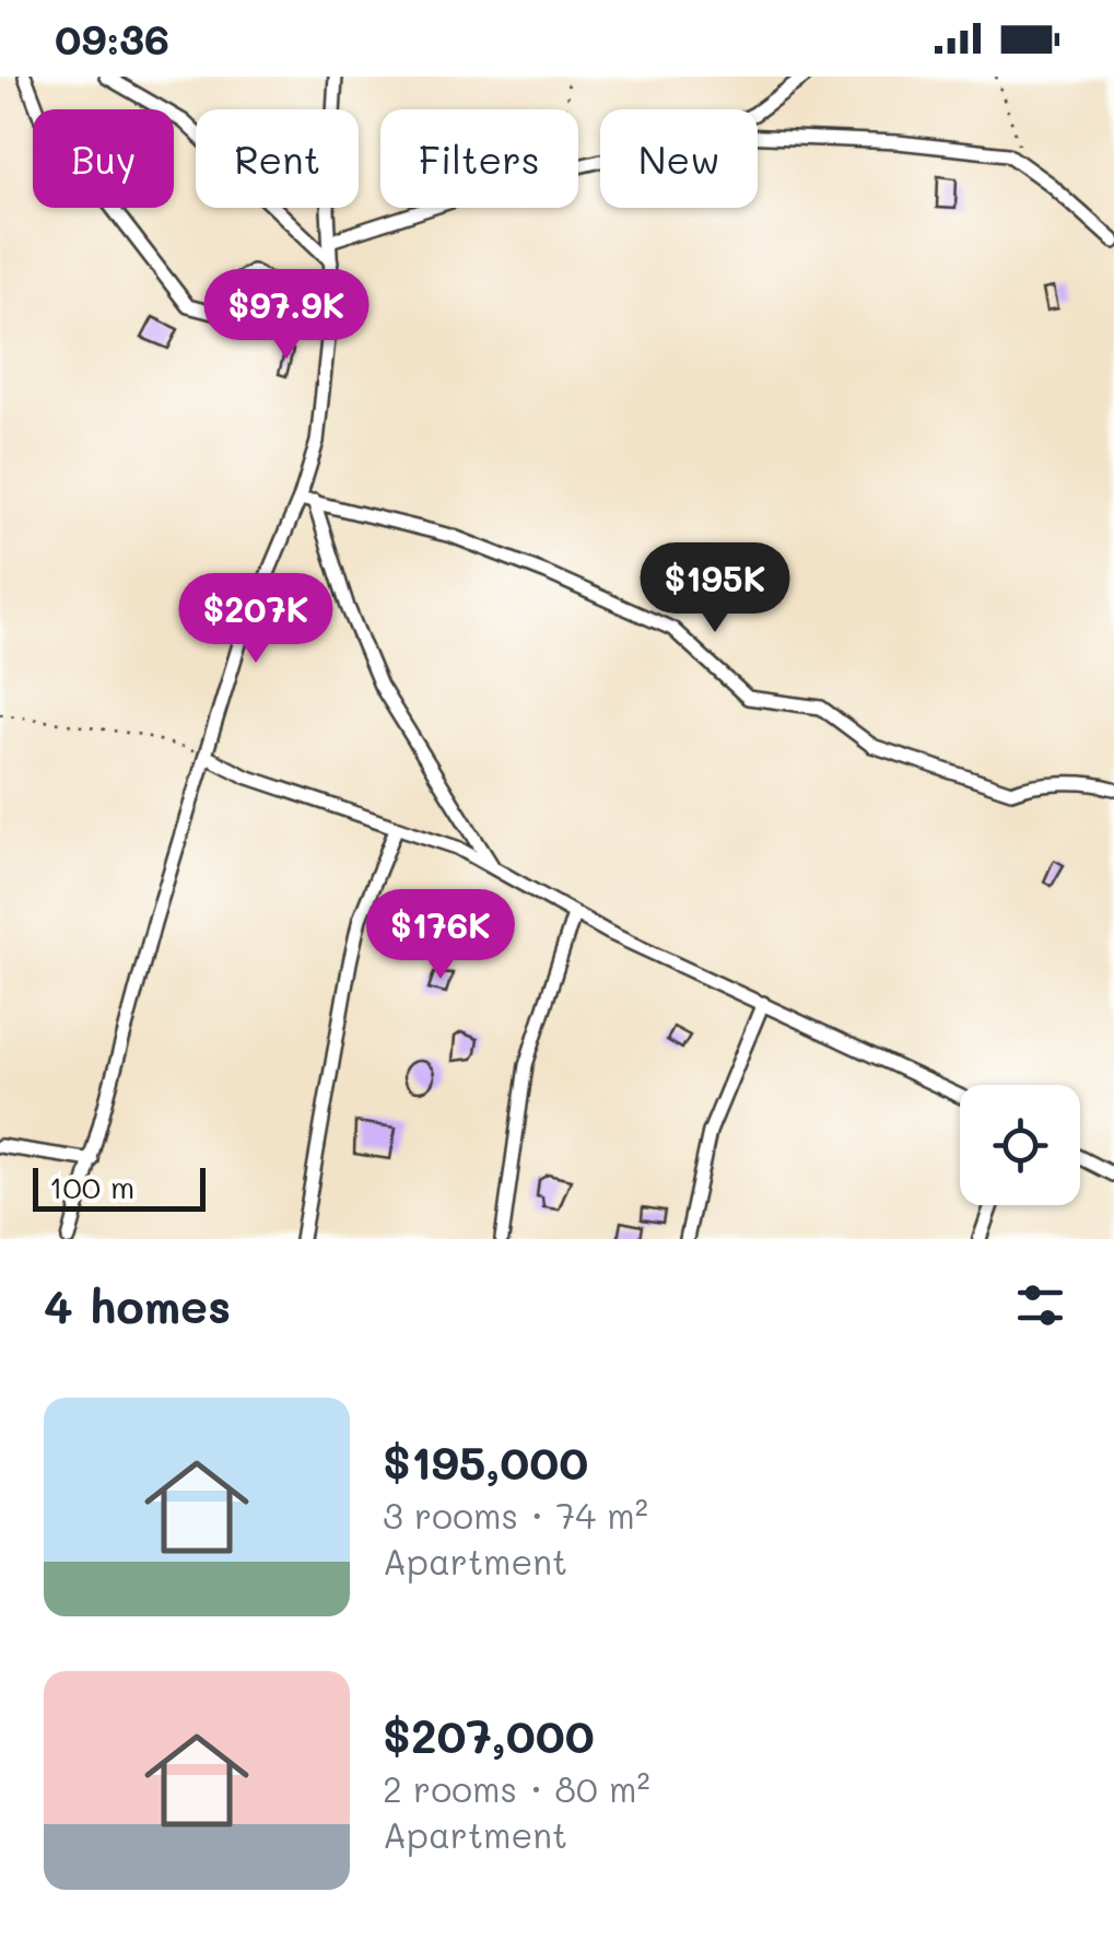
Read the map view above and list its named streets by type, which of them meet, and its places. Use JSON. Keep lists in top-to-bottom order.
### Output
{
  "scale_bar": "100 m",
  "page": {
    "status": "09:36",
    "chip": [
      "Buy",
      "Rent",
      "Filters",
      "New"
    ],
    "price": [
      "$97.9K",
      "$195K",
      "$207K",
      "$176K"
    ],
    "scale": "100 m",
    "heading": "4 homes",
    "list": [
      {
        "name": "$195,000",
        "note": "3 rooms · 74 m² · Apartment"
      },
      {
        "name": "$207,000",
        "note": "2 rooms · 80 m² · Apartment"
      }
    ]
  }
}
